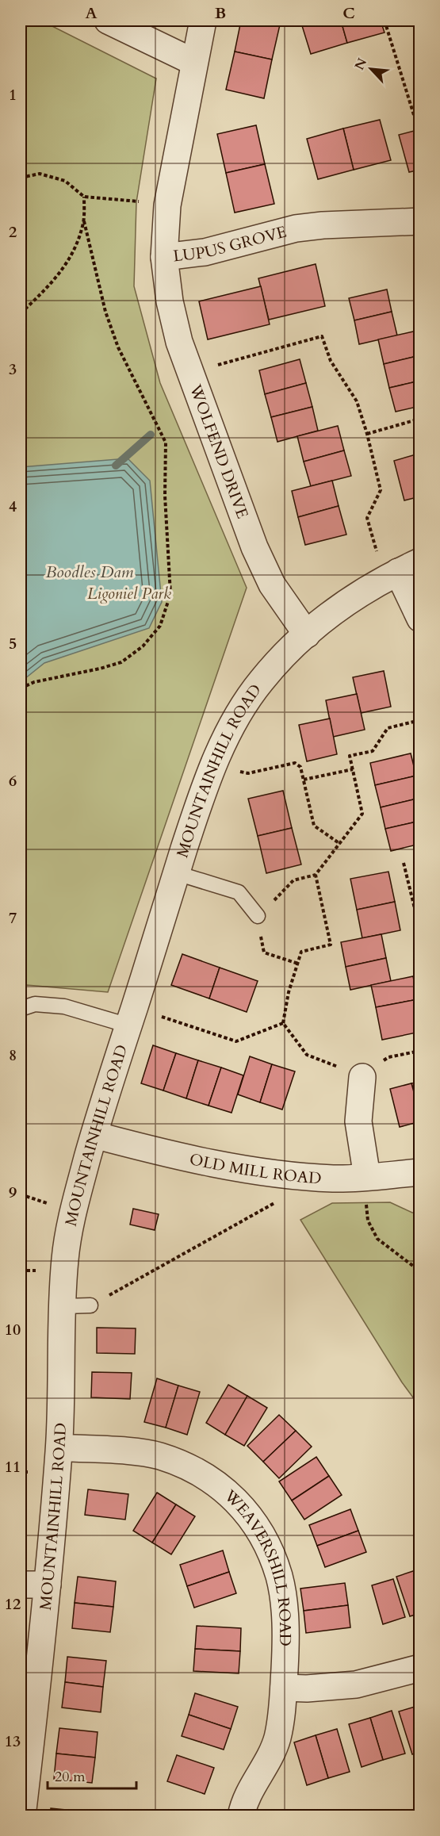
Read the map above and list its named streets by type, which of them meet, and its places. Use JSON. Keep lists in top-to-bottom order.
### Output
{
  "streets": {
    "street": [
      "LUPUS GROVE",
      "WOLFEND DRIVE",
      "MOUNTAINHILL ROAD",
      "OLD MILL ROAD",
      "WEAVERSHILL ROAD"
    ]
  },
  "crossings": [
    ["LUPUS GROVE", "WOLFEND DRIVE"],
    ["WOLFEND DRIVE", "MOUNTAINHILL ROAD"],
    ["MOUNTAINHILL ROAD", "OLD MILL ROAD"],
    ["MOUNTAINHILL ROAD", "WEAVERSHILL ROAD"]
  ],
  "water": ["Boodles Dam"],
  "parks": ["Ligoniel Park"],
  "scale_bar": "20 m",
  "north": "top left",
  "grid": {
    "columns": ["A", "B", "C"],
    "rows": [
      "1",
      "2",
      "3",
      "4",
      "5",
      "6",
      "7",
      "8",
      "9",
      "10",
      "11",
      "12",
      "13"
    ]
  }
}
